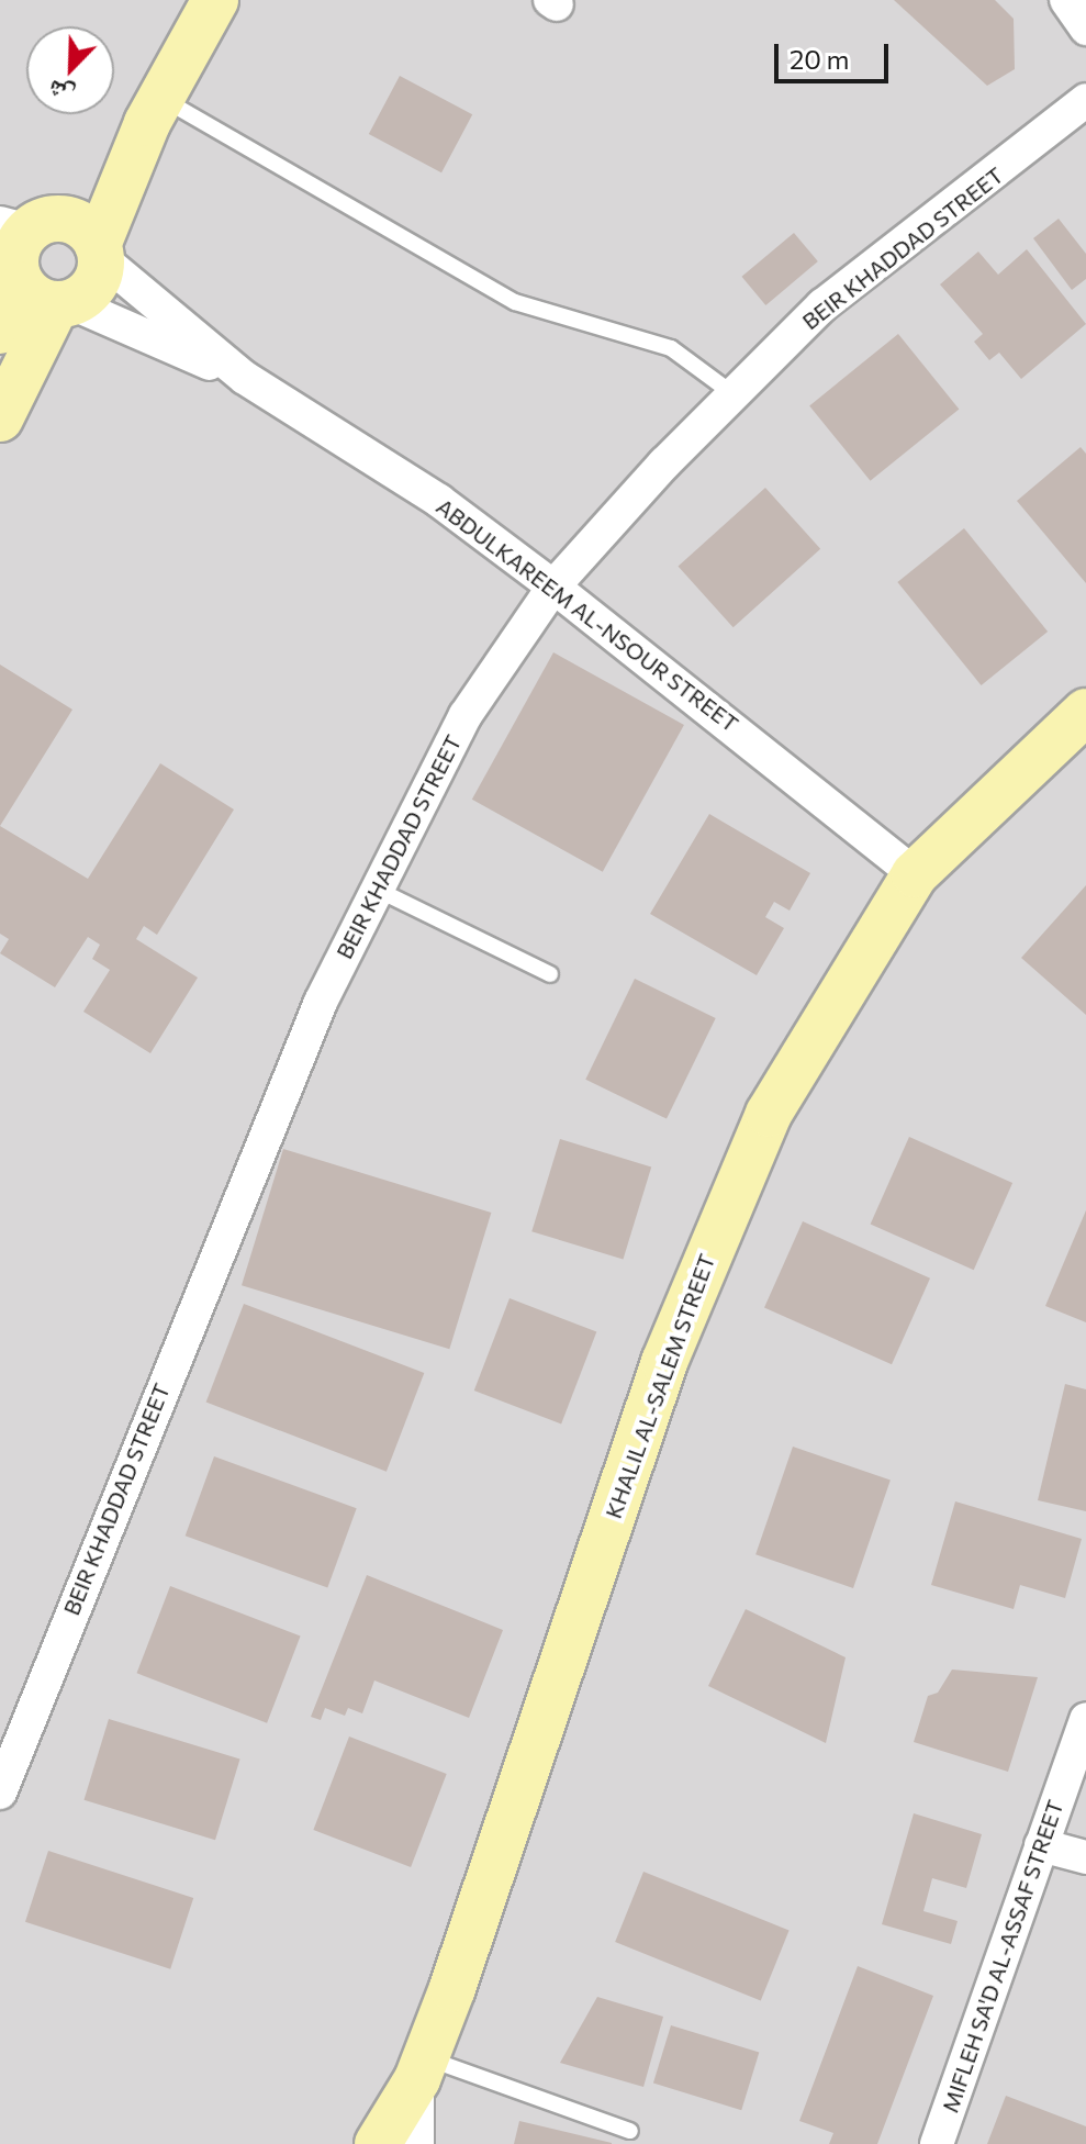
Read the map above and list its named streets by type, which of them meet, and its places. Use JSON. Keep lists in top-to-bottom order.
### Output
{
  "streets": {
    "street": [
      "BEIR KHADDAD STREET",
      "ABDULKAREEM AL-NSOUR STREET",
      "KHALIL AL-SALEM STREET",
      "MIFLEH SA'D AL-ASSAF STREET"
    ]
  },
  "crossings": [
    ["BEIR KHADDAD STREET", "ABDULKAREEM AL-NSOUR STREET"],
    ["ABDULKAREEM AL-NSOUR STREET", "KHALIL AL-SALEM STREET"]
  ],
  "scale_bar": "20 m",
  "north": "bottom left"
}
